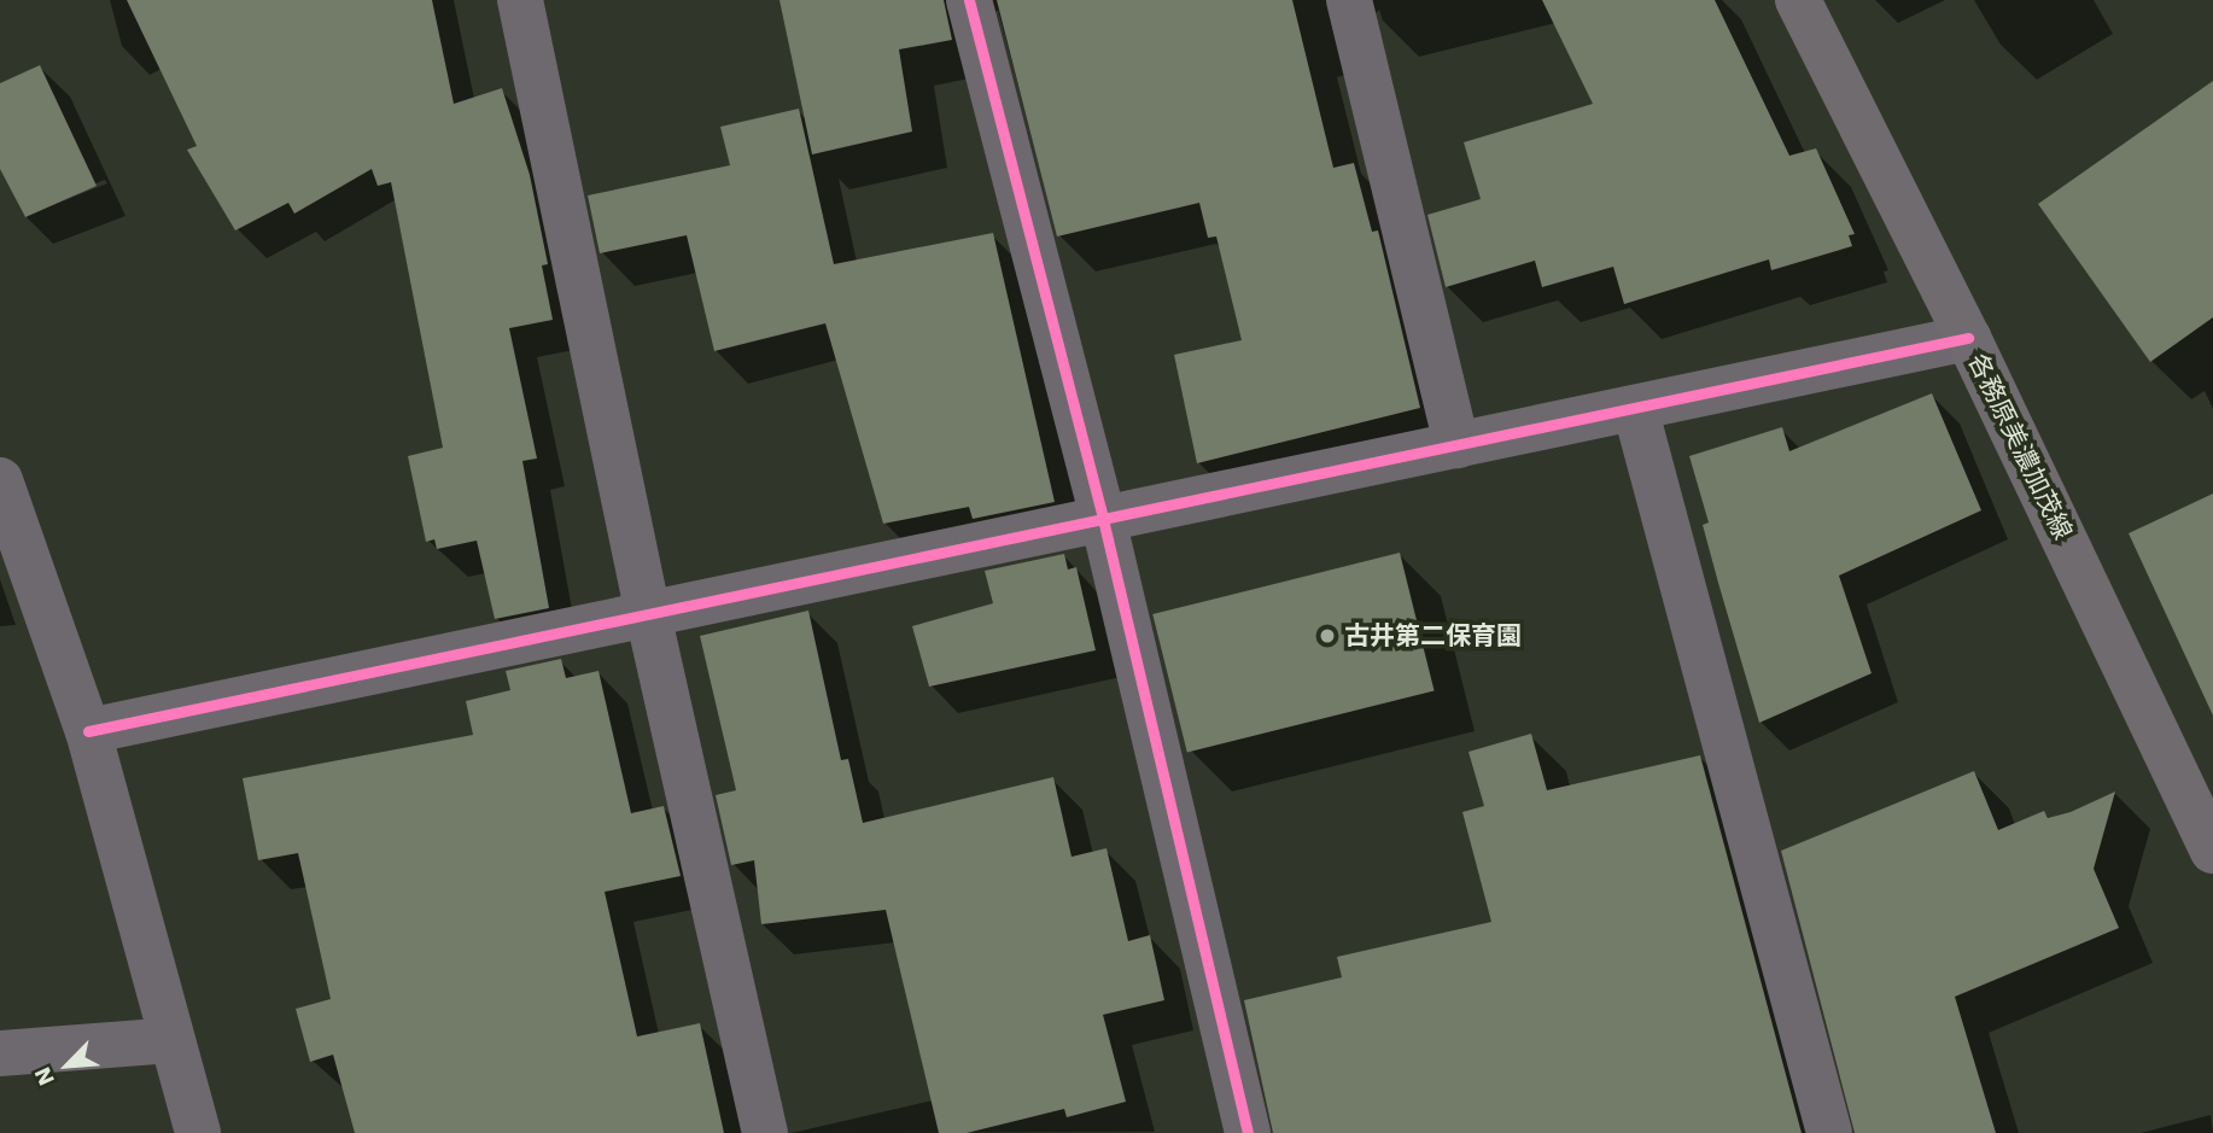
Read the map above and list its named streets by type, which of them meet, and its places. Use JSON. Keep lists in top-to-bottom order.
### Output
{
  "streets": {
    "main road": ["各務原美濃加茂線"]
  },
  "places": ["古井第二保育園"],
  "north": "bottom left"
}
